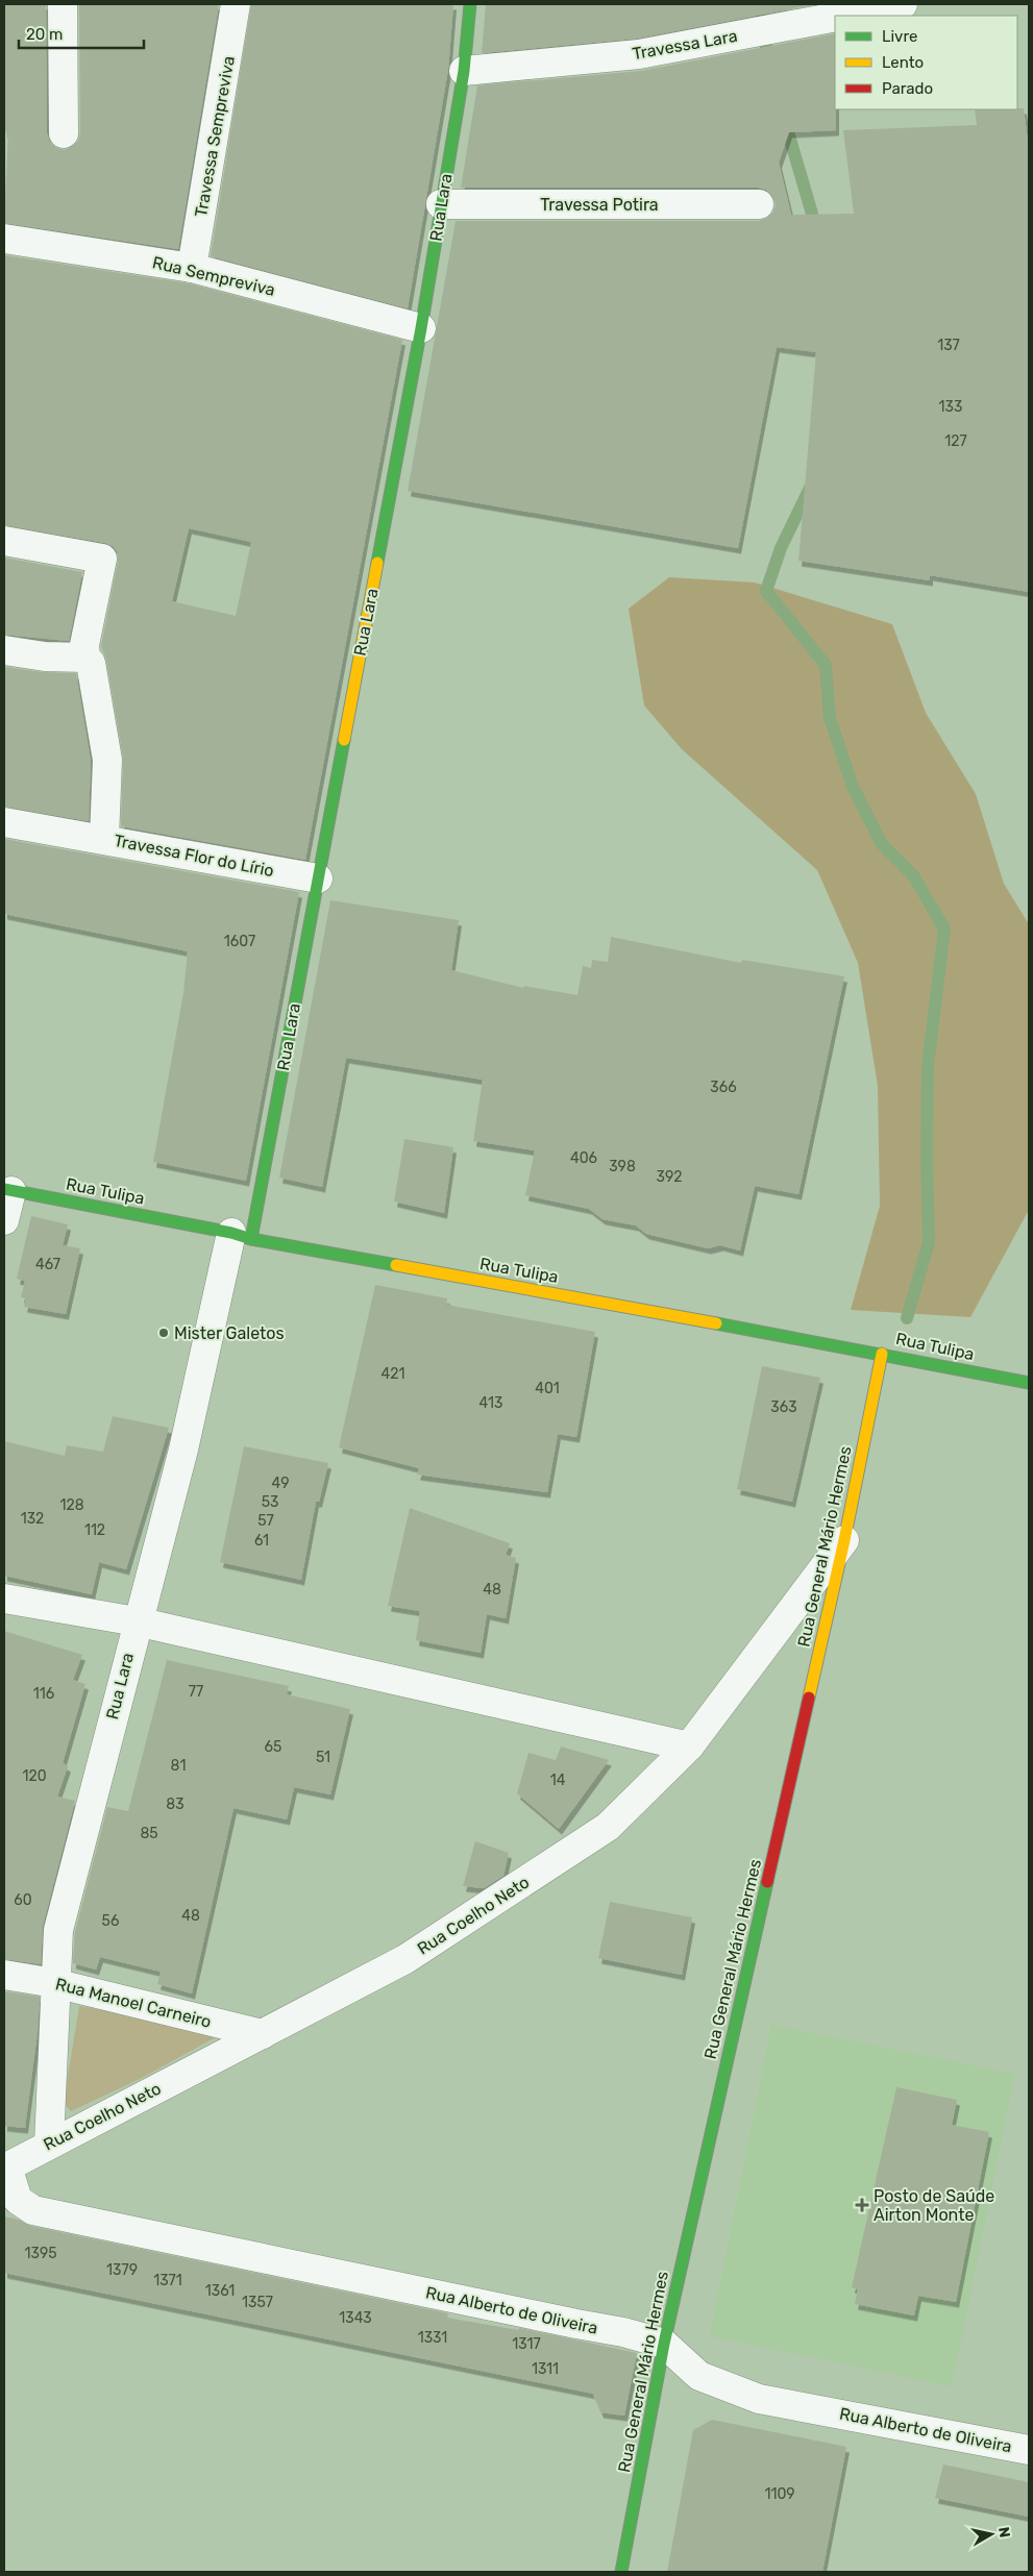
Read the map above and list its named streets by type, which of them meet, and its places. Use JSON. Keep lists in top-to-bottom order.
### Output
{
  "streets": {
    "street": [
      "Travessa Lara",
      "Travessa Sempreviva",
      "Travessa Potira",
      "Rua Lara",
      "Rua Sempreviva",
      "Travessa Flor do Lírio",
      "Rua Tulipa",
      "Rua General Mário Hermes",
      "Rua Coelho Neto",
      "Rua Manoel Carneiro",
      "Rua Alberto de Oliveira"
    ]
  },
  "crossings": [
    ["Travessa Lara", "Rua Lara"],
    ["Travessa Sempreviva", "Rua Sempreviva"],
    ["Travessa Potira", "Rua Lara"],
    ["Rua Lara", "Rua Sempreviva"],
    ["Rua Lara", "Travessa Flor do Lírio"],
    ["Rua Lara", "Rua Tulipa"],
    ["Rua Lara", "Rua Coelho Neto"],
    ["Rua Lara", "Rua Manoel Carneiro"],
    ["Rua Tulipa", "Rua General Mário Hermes"],
    ["Rua General Mário Hermes", "Rua Coelho Neto"],
    ["Rua General Mário Hermes", "Rua Alberto de Oliveira"],
    ["Rua Coelho Neto", "Rua Manoel Carneiro"],
    ["Rua Coelho Neto", "Rua Alberto de Oliveira"]
  ],
  "places": {
    "other": ["Mister Galetos"],
    "health": ["Posto de Saúde Airton Monte"]
  },
  "house_numbers": [
    "137",
    "133",
    "127",
    "1607",
    "366",
    "406",
    "398",
    "392",
    "467",
    "421",
    "401",
    "413",
    "363",
    "49",
    "53",
    "128",
    "132",
    "57",
    "112",
    "61",
    "48",
    "77",
    "116",
    "65",
    "51",
    "81",
    "120",
    "14",
    "83",
    "85",
    "60",
    "48",
    "56",
    "1395",
    "1379",
    "1371",
    "1361",
    "1357",
    "1343",
    "1331",
    "1317",
    "1311",
    "1109"
  ],
  "legend": ["Livre", "Lento", "Parado"],
  "scale_bar": "20 m",
  "north": "right"
}
